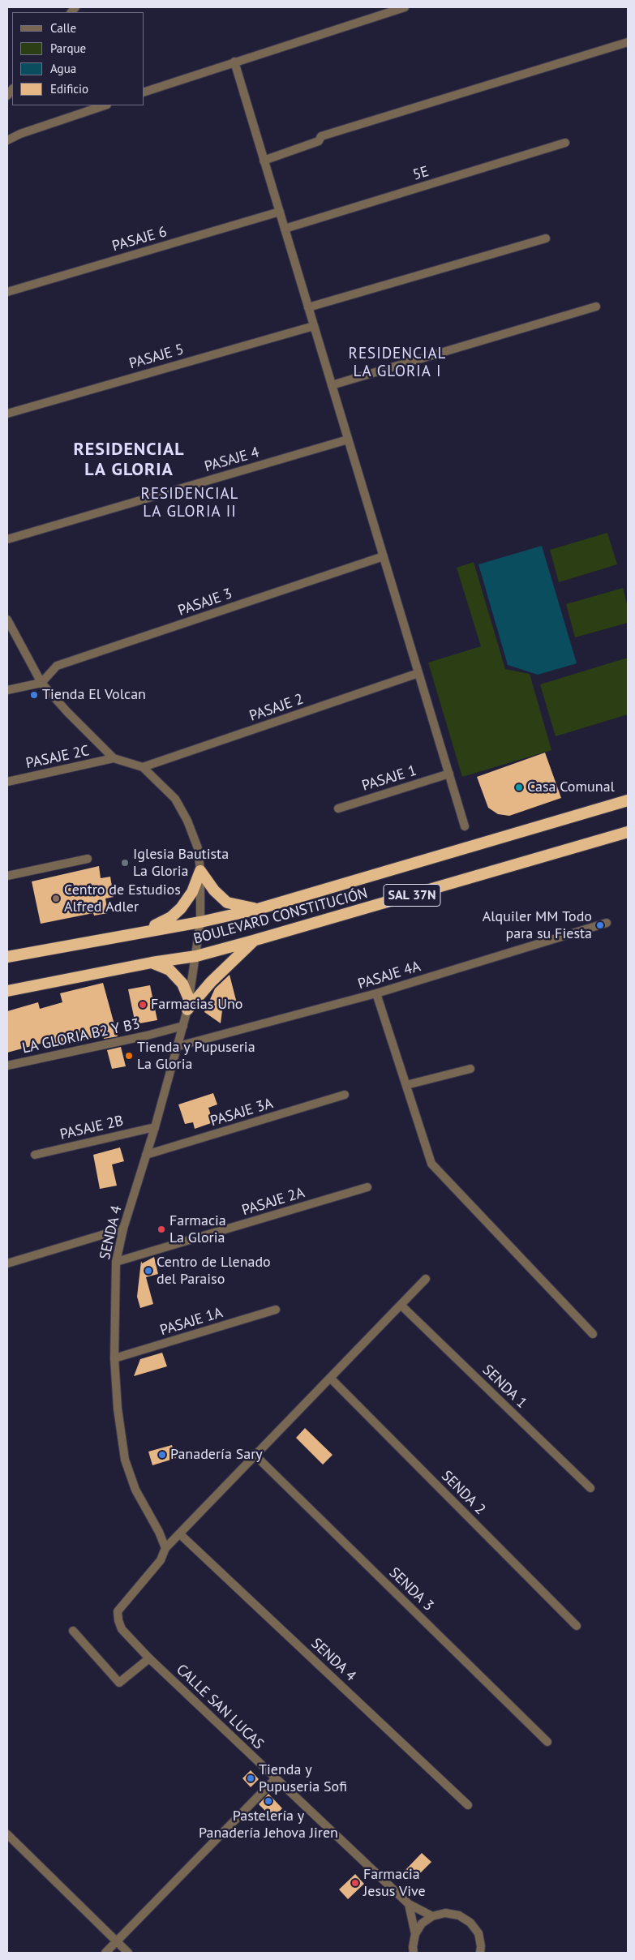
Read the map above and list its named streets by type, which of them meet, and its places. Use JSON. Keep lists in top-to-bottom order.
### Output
{
  "streets": {
    "highway": ["SAL 37N", "BOULEVARD CONSTITUCIÓN"],
    "street": [
      "5E",
      "PASAJE 6",
      "PASAJE 5",
      "PASAJE 4",
      "PASAJE 3",
      "PASAJE 2",
      "PASAJE 2C",
      "PASAJE 1",
      "PASAJE 4A",
      "LA GLORIA B2 Y B3",
      "PASAJE 3A",
      "PASAJE 2B",
      "PASAJE 2A",
      "SENDA 4",
      "PASAJE 1A",
      "SENDA 1",
      "SENDA 2",
      "SENDA 3",
      "CALLE SAN LUCAS"
    ]
  },
  "crossings": [
    ["PASAJE 2", "SENDA 4"],
    ["BOULEVARD CONSTITUCIÓN", "SENDA 4"],
    ["PASAJE 4A", "SENDA 4"],
    ["LA GLORIA B2 Y B3", "SENDA 4"],
    ["PASAJE 3A", "SENDA 4"],
    ["PASAJE 2B", "SENDA 4"],
    ["PASAJE 2A", "SENDA 4"],
    ["SENDA 4", "PASAJE 1A"],
    ["SENDA 4", "CALLE SAN LUCAS"]
  ],
  "districts": ["RESIDENCIAL LA GLORIA I", "RESIDENCIAL LA GLORIA", "RESIDENCIAL LA GLORIA II"],
  "places": [
    "Tienda El Volcan",
    "Casa Comunal",
    "Iglesia Bautista La Gloria",
    "Centro de Estudios Alfred Adler",
    "Alquiler MM Todo para su Fiesta",
    "Farmacias Uno",
    "Tienda y Pupuseria La Gloria",
    "Farmacia La Gloria",
    "Centro de Llenado del Paraiso",
    "Panadería Sary",
    "Tienda y Pupuseria Sofi",
    "Pastelería y Panadería Jehova Jiren",
    "Farmacia Jesus Vive"
  ],
  "legend": [
    "Calle",
    "Parque",
    "Agua",
    "Edificio"
  ]
}
